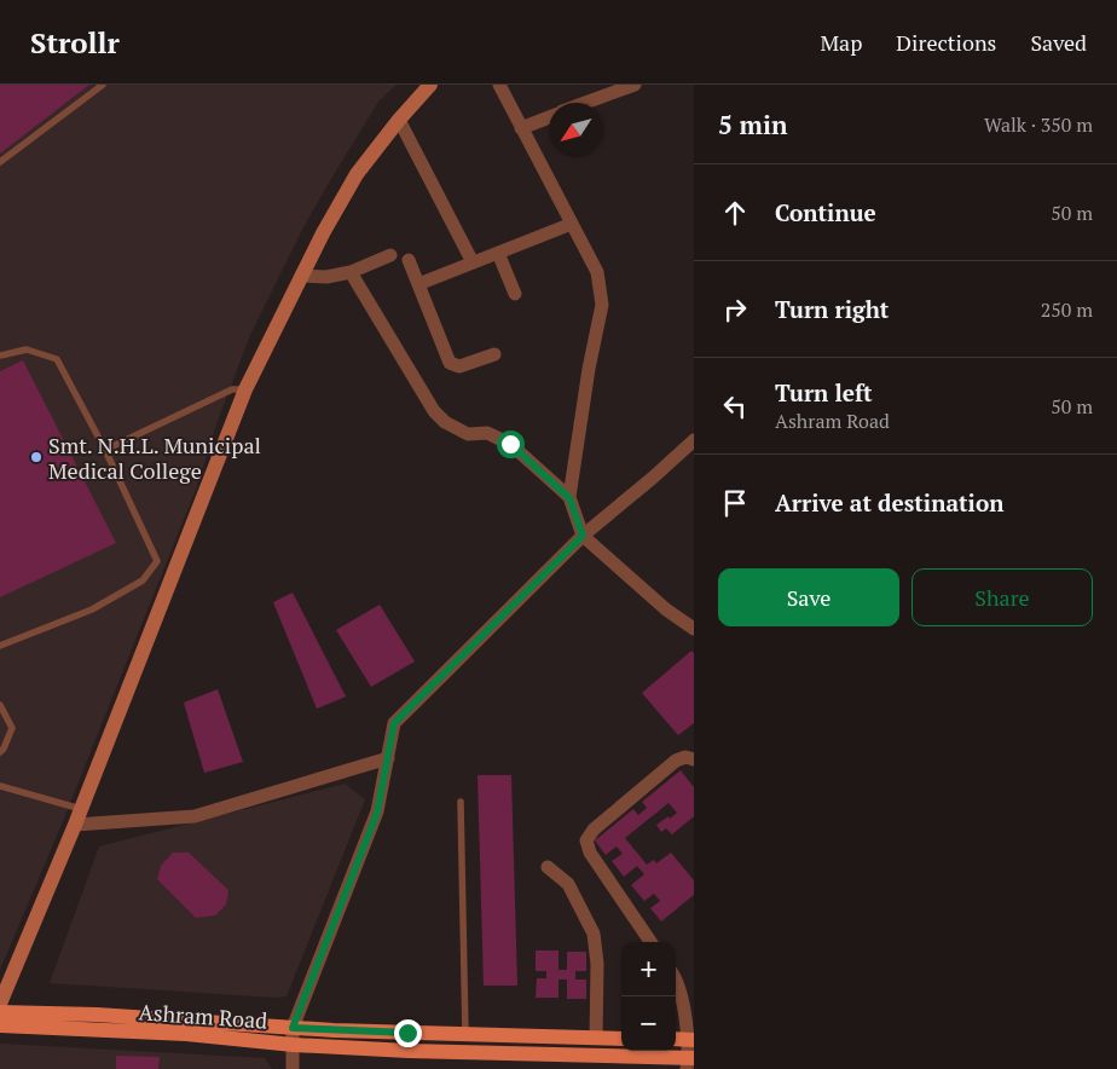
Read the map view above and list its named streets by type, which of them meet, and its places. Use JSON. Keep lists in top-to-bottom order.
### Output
{
  "streets": {
    "main road": ["Ashram Road"]
  },
  "places": ["Smt. N.H.L. Municipal Medical College"],
  "north": "bottom left",
  "page": {
    "header": "Strollr",
    "nav": ["Map", "Directions", "Saved"],
    "heading": ["5 min", "Walk · 350 m"],
    "list": [
      ["Continue", "50 m"],
      ["Turn right", "250 m"],
      ["Turn left", "Ashram Road", "50 m"],
      "Arrive at destination"
    ],
    "buttons": ["Save", "Share"],
    "map_buttons": ["+", "−"]
  }
}
